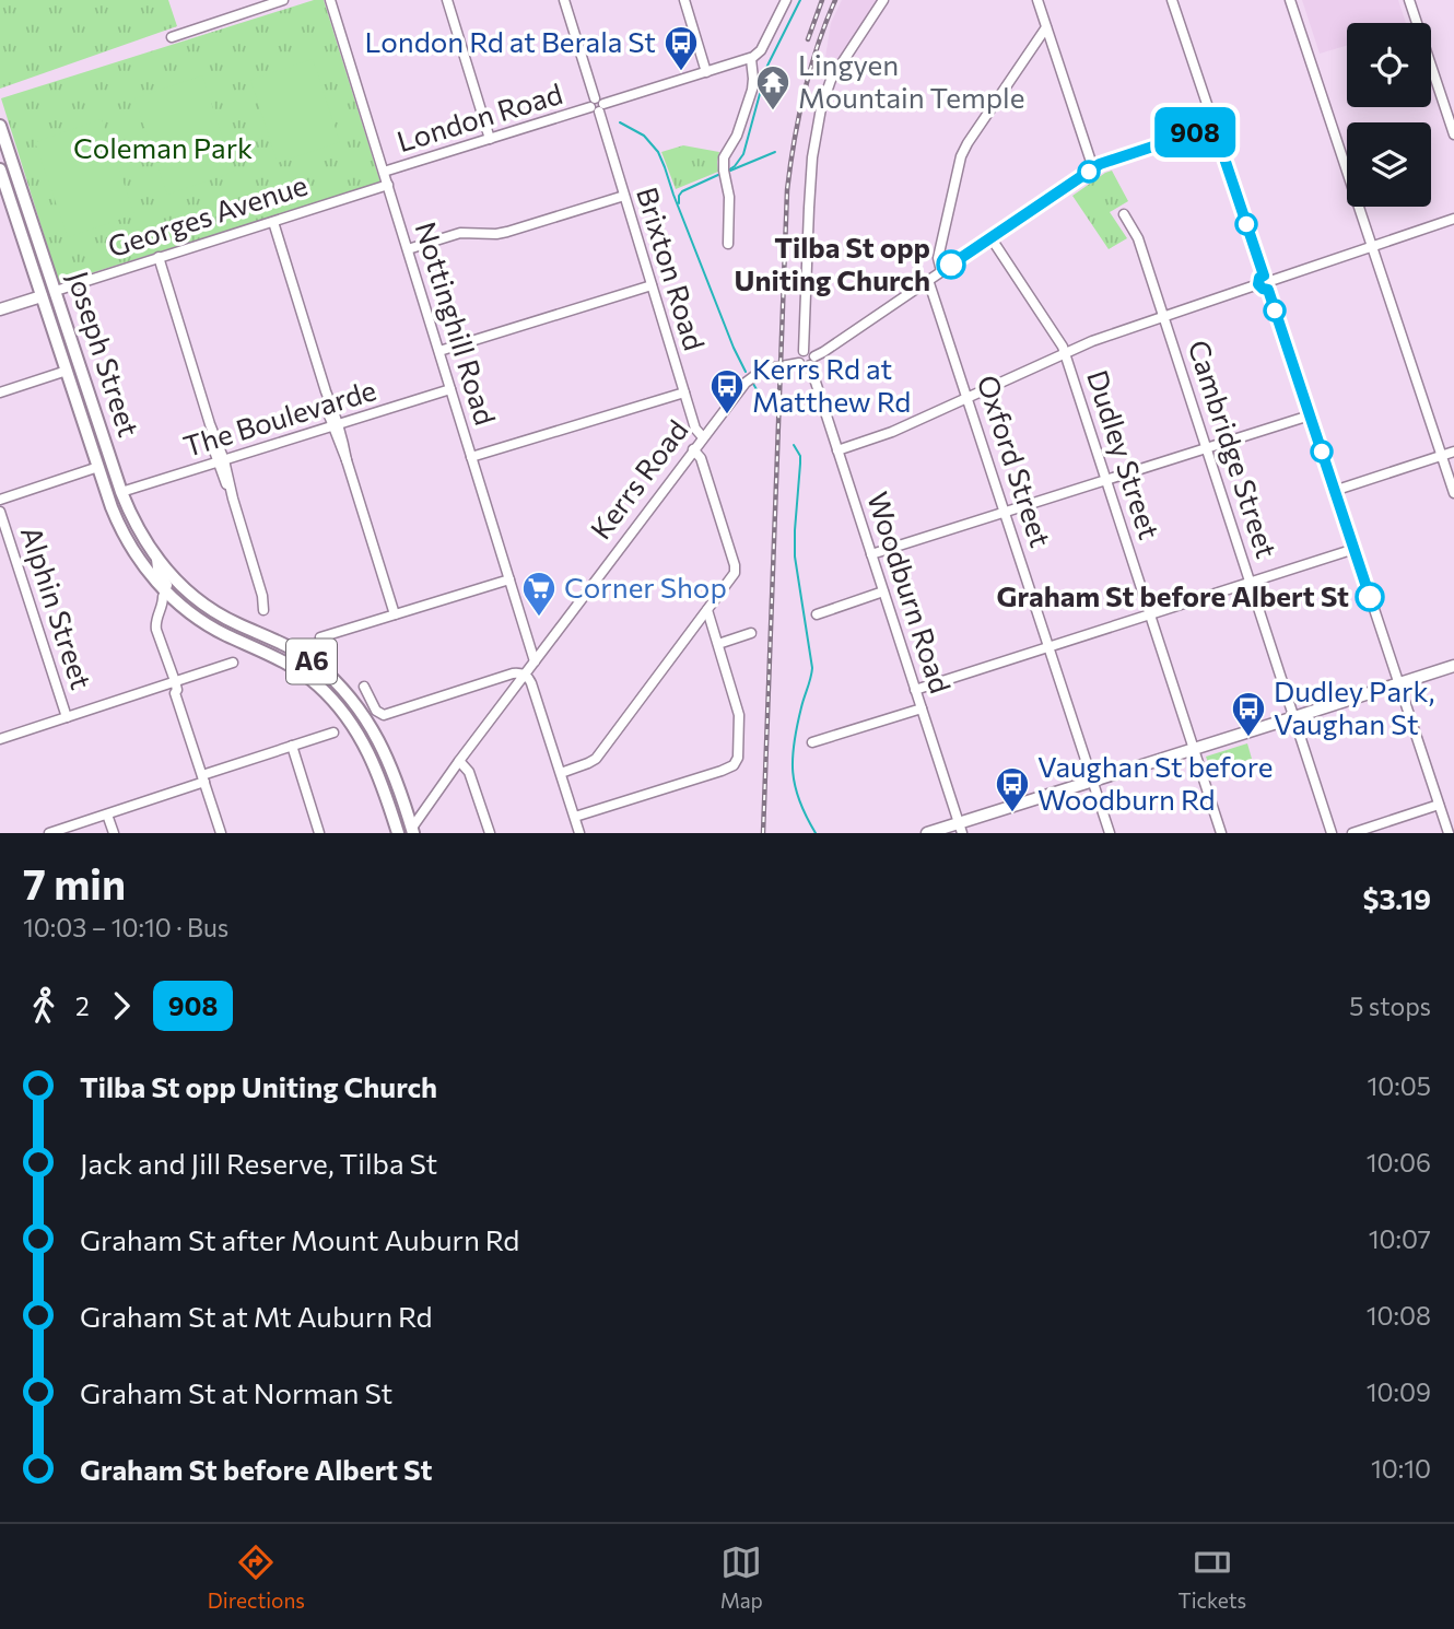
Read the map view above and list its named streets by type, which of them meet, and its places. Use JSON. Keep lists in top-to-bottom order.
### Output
{
  "streets": {
    "highway": ["Georges Avenue", "Joseph Street", "A6"],
    "street": [
      "London Road",
      "Brixton Road",
      "Nottinghill Road",
      "The Boulevarde",
      "Cambridge Street",
      "Dudley Street",
      "Oxford Street",
      "Kerrs Road",
      "Woodburn Road",
      "Alphin Street"
    ]
  },
  "crossings": [
    ["London Road", "Brixton Road"],
    ["London Road", "Nottinghill Road"],
    ["Georges Avenue", "Nottinghill Road"],
    ["Georges Avenue", "Joseph Street"],
    ["Brixton Road", "Kerrs Road"],
    ["Nottinghill Road", "The Boulevarde"],
    ["Nottinghill Road", "Kerrs Road"],
    ["Joseph Street", "The Boulevarde"],
    ["Joseph Street", "A6"],
    ["Kerrs Road", "Woodburn Road"],
    ["Kerrs Road", "A6"]
  ],
  "parks": ["Coleman Park"],
  "places": {
    "bus stop": [
      "London Rd at Berala St",
      "Kerrs Rd at Matthew Rd",
      "Dudley Park, Vaughan St",
      "Vaughan St before Woodburn Rd"
    ],
    "temple": ["Lingyen Mountain Temple"],
    "other": ["Tilba St opp Uniting Church", "Graham St before Albert St"],
    "supermarket": ["Corner Shop"]
  },
  "lines": ["bus line 908"],
  "page": {
    "on_map": "908",
    "heading": ["7 min", "10:03 – 10:10 · Bus", "$3.19"],
    "legs": ["2", "908", "5 stops"],
    "list": [
      {
        "name": "Tilba St opp Uniting Church",
        "value": "10:05"
      },
      {
        "name": "Jack and Jill Reserve, Tilba St",
        "value": "10:06"
      },
      {
        "name": "Graham St after Mount Auburn Rd",
        "value": "10:07"
      },
      {
        "name": "Graham St at Mt Auburn Rd",
        "value": "10:08"
      },
      {
        "name": "Graham St at Norman St",
        "value": "10:09"
      },
      {
        "name": "Graham St before Albert St",
        "value": "10:10"
      }
    ],
    "tabs": ["Directions", "Map", "Tickets"]
  }
}
